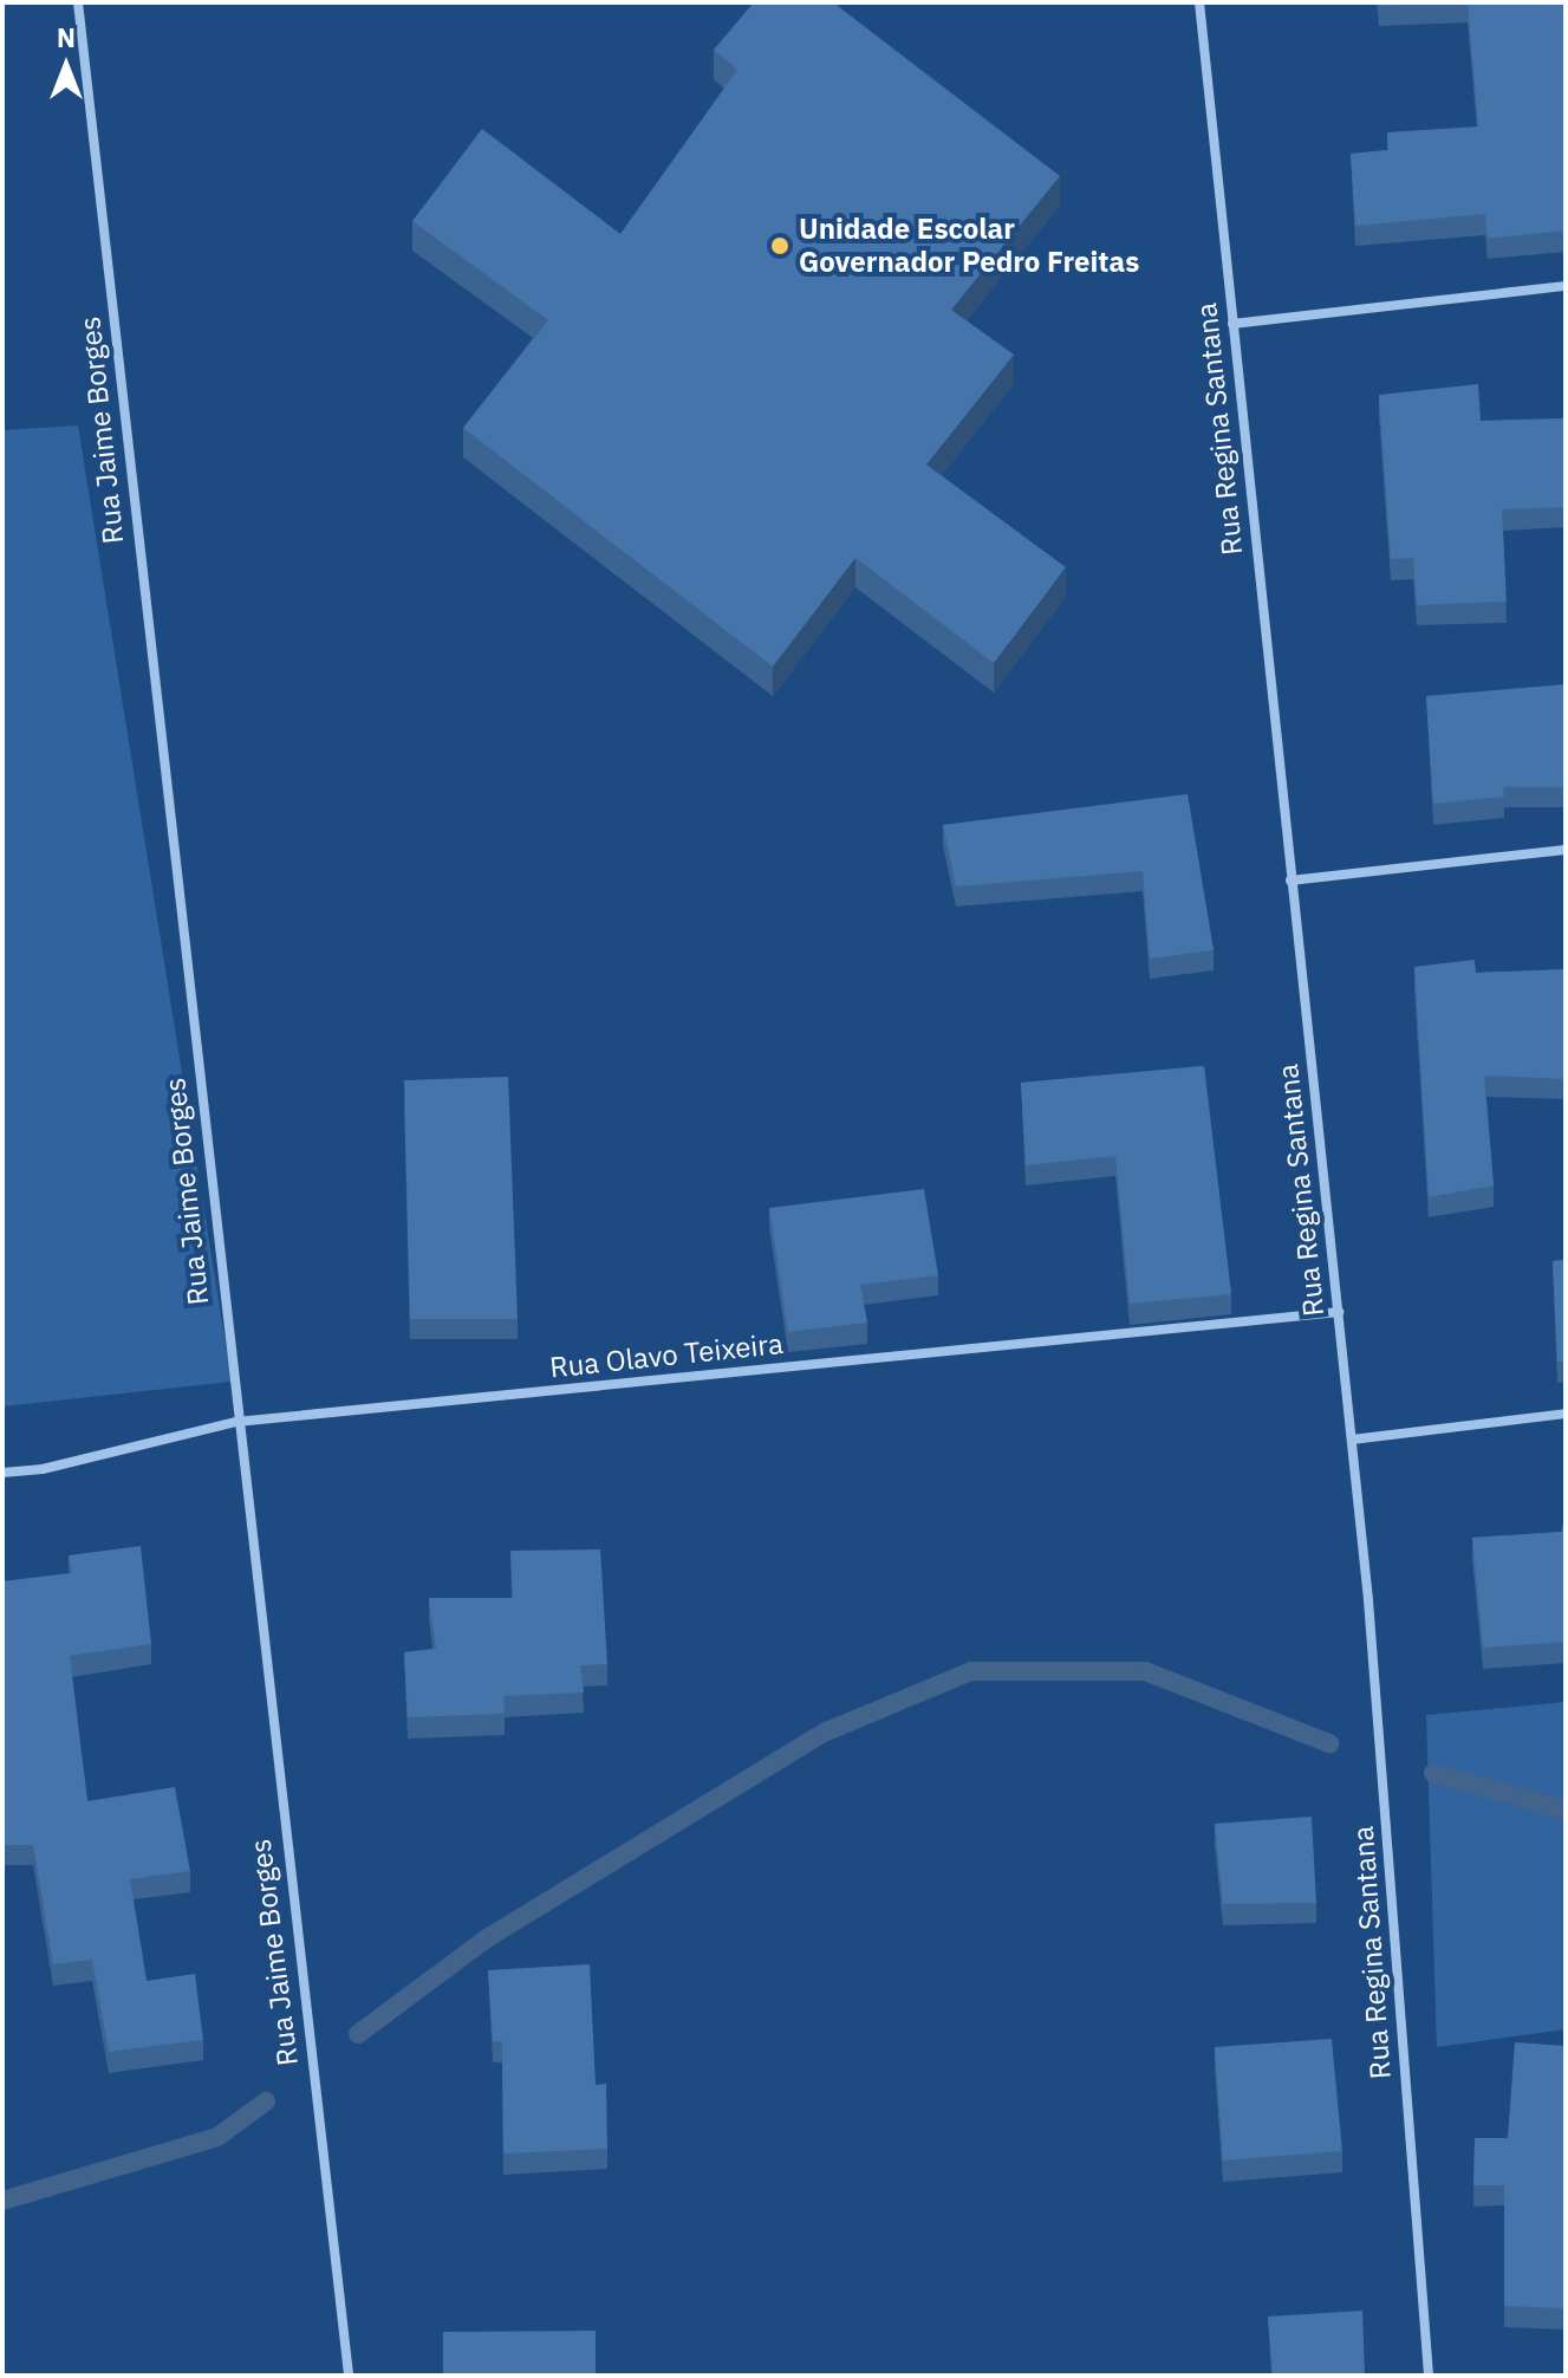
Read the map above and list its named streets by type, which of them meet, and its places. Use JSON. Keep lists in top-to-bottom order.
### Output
{
  "streets": {
    "street": ["Rua Regina Santana", "Rua Jaime Borges", "Rua Olavo Teixeira"]
  },
  "crossings": [
    ["Rua Regina Santana", "Rua Olavo Teixeira"],
    ["Rua Jaime Borges", "Rua Olavo Teixeira"]
  ],
  "places": ["Unidade Escolar Governador Pedro Freitas"],
  "north": "top"
}
